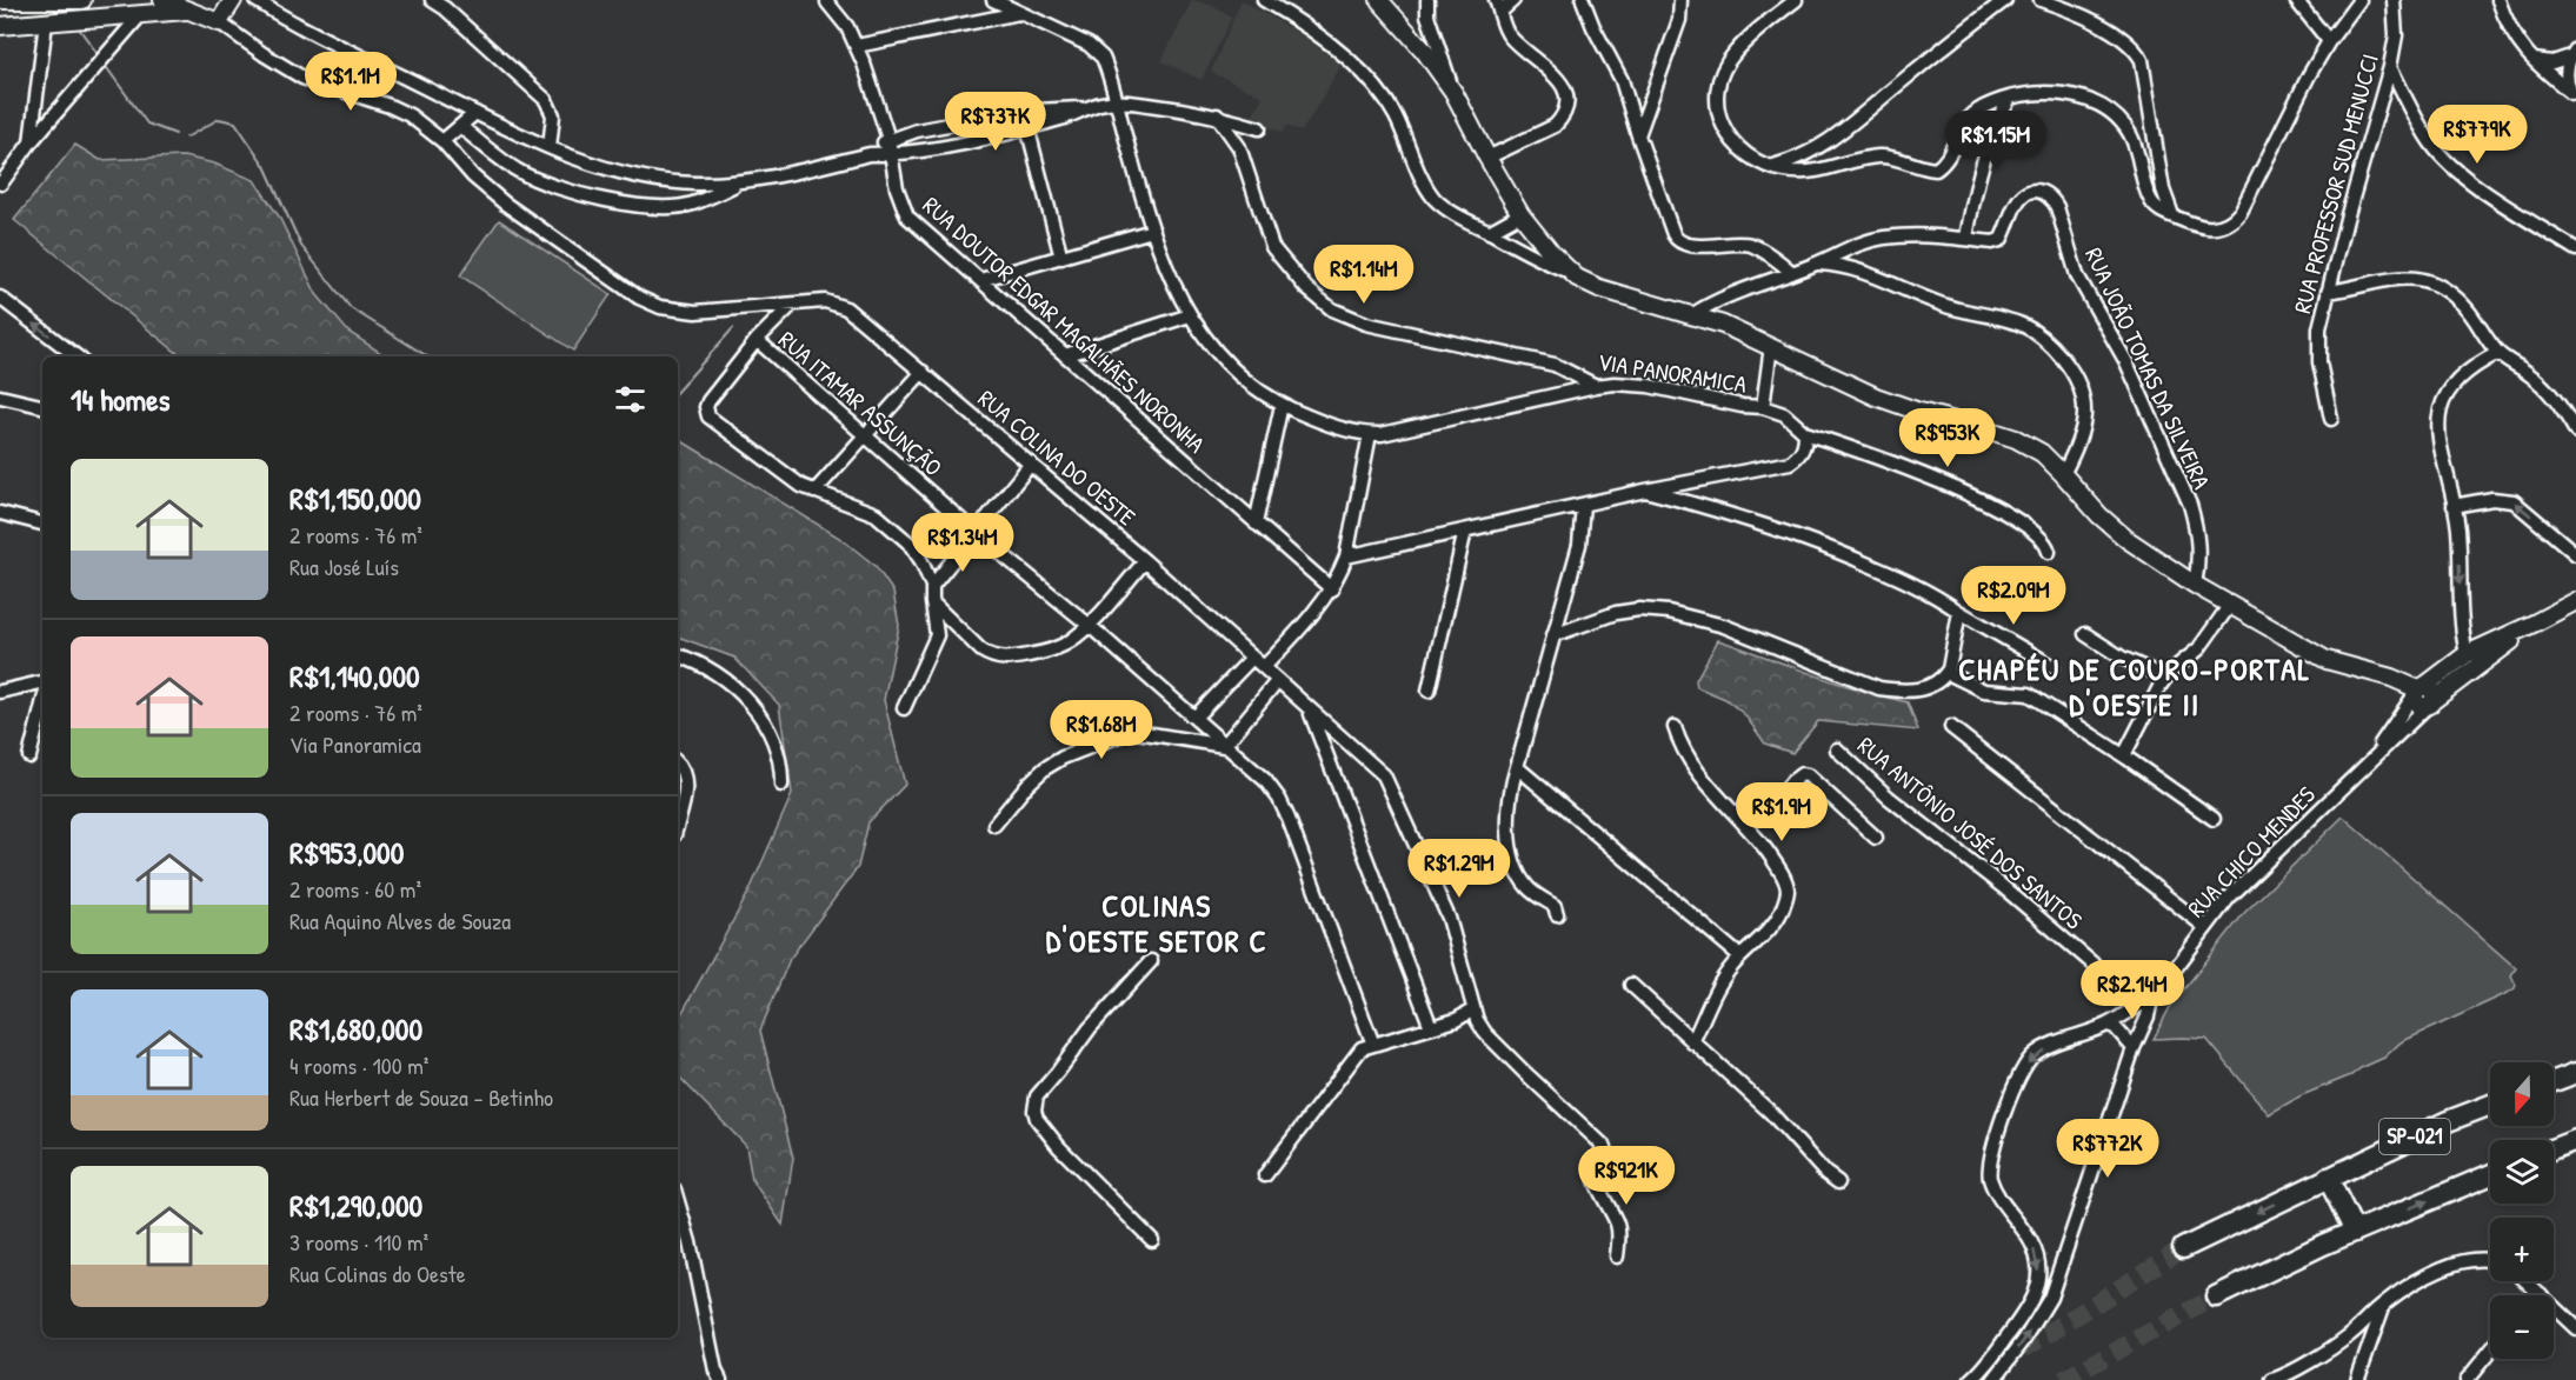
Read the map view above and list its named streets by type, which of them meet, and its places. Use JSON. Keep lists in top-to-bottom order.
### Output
{
  "streets": {
    "highway": ["SP-021"],
    "street": [
      "RUA PROFESSOR SUD MENUCCI",
      "RUA DOUTOR EDGAR MAGALHÃES NORONHA",
      "RUA JOÃO TOMAS DA SILVEIRA",
      "VIA PANORAMICA",
      "RUA ITAMAR ASSUNÇÃO",
      "RUA COLINA DO OESTE",
      "RUA ANTÔNIO JOSÉ DOS SANTOS",
      "RUA CHICO MENDES"
    ]
  },
  "crossings": [
    ["RUA ITAMAR ASSUNÇÃO", "RUA COLINA DO OESTE"],
    ["RUA ANTÔNIO JOSÉ DOS SANTOS", "RUA CHICO MENDES"]
  ],
  "districts": ["CHAPÉU DE COURO-PORTAL D'OESTE II", "COLINAS D'OESTE SETOR C"],
  "north": "bottom",
  "page": {
    "price": [
      "R$1.1M",
      "R$737K",
      "R$779K",
      "R$1.15M",
      "R$1.14M",
      "R$953K",
      "R$1.34M",
      "R$2.09M",
      "R$1.68M",
      "R$1.9M",
      "R$1.29M",
      "R$2.14M",
      "R$772K",
      "R$921K"
    ],
    "heading": "14 homes",
    "list": [
      {
        "name": "R$1,150,000",
        "note": "2 rooms · 76 m² · Rua José Luís"
      },
      {
        "name": "R$1,140,000",
        "note": "2 rooms · 76 m² · Via Panoramica"
      },
      {
        "name": "R$953,000",
        "note": "2 rooms · 60 m² · Rua Aquino Alves de Souza"
      },
      {
        "name": "R$1,680,000",
        "note": "4 rooms · 100 m² · Rua Herbert de Souza - Betinho"
      },
      {
        "name": "R$1,290,000",
        "note": "3 rooms · 110 m² · Rua Colinas do Oeste"
      }
    ],
    "map_buttons": ["+", "−"]
  }
}
